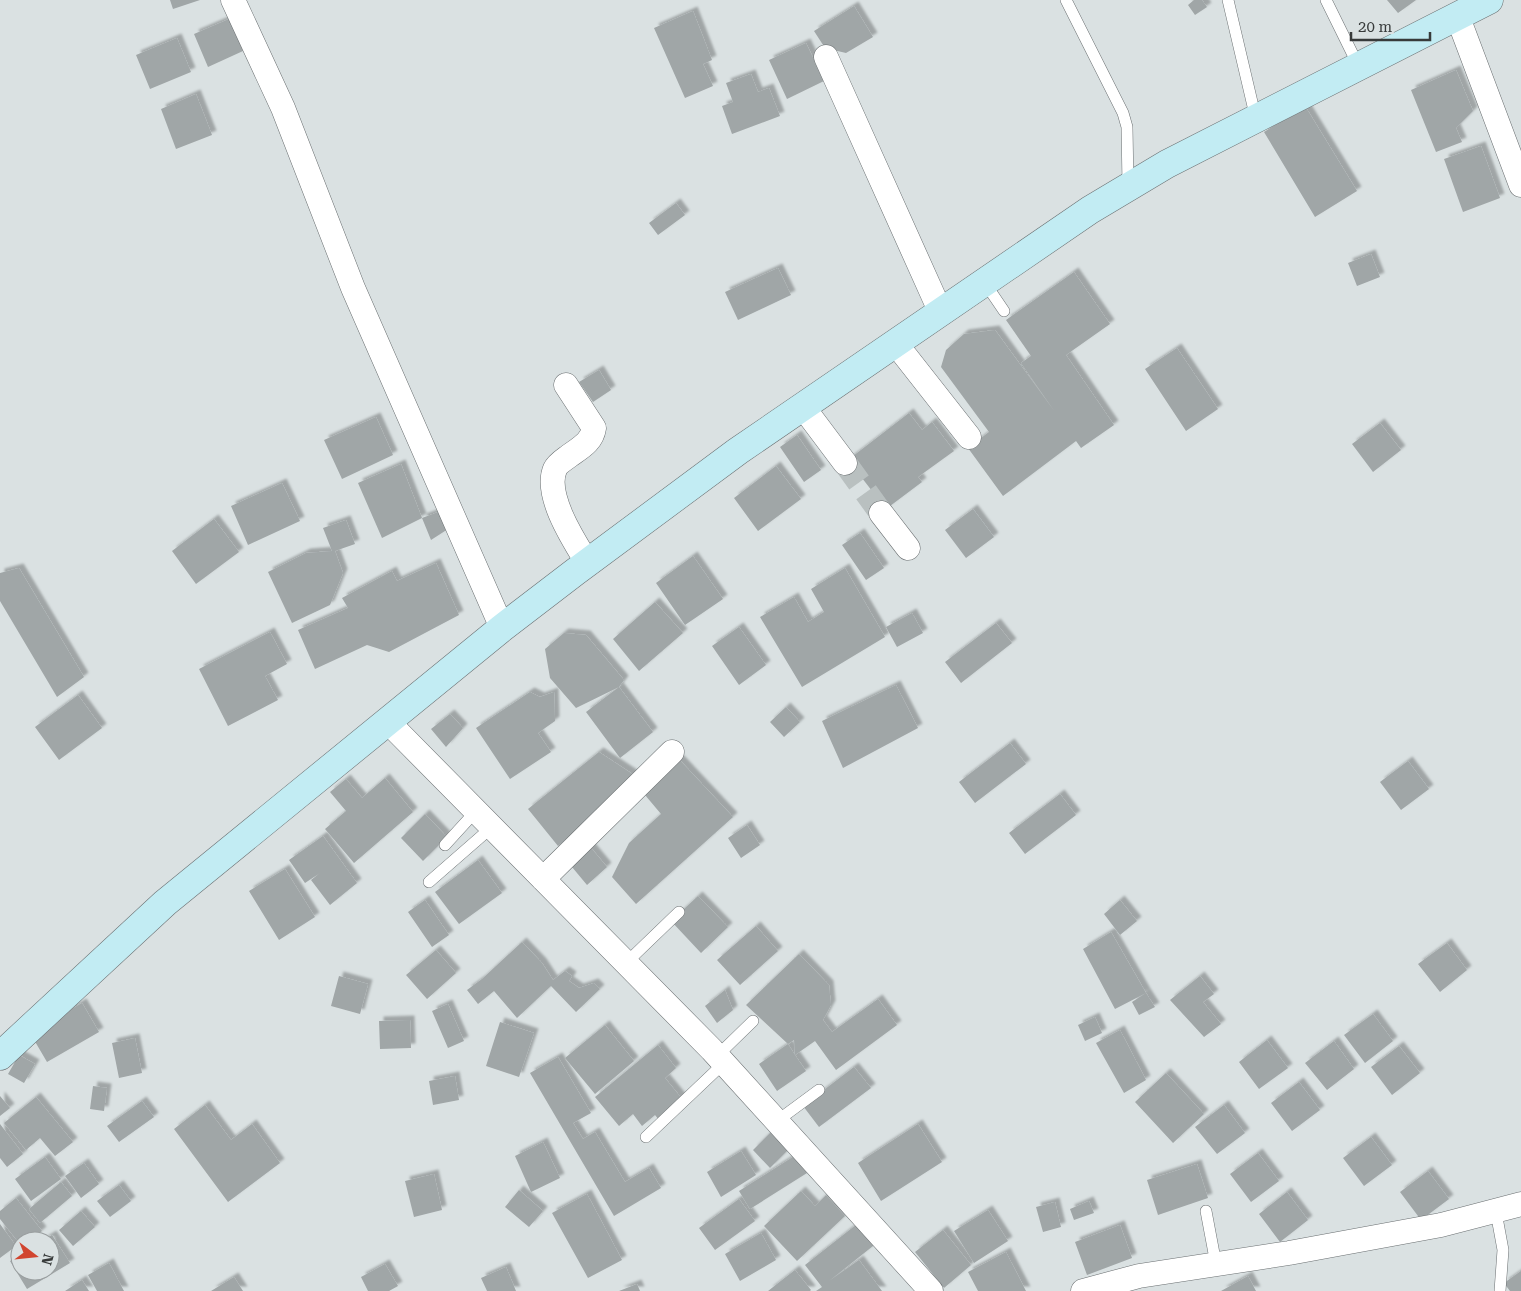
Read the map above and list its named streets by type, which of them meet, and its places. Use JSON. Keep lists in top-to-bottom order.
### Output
{
  "scale_bar": "20 m",
  "north": "right"
}
